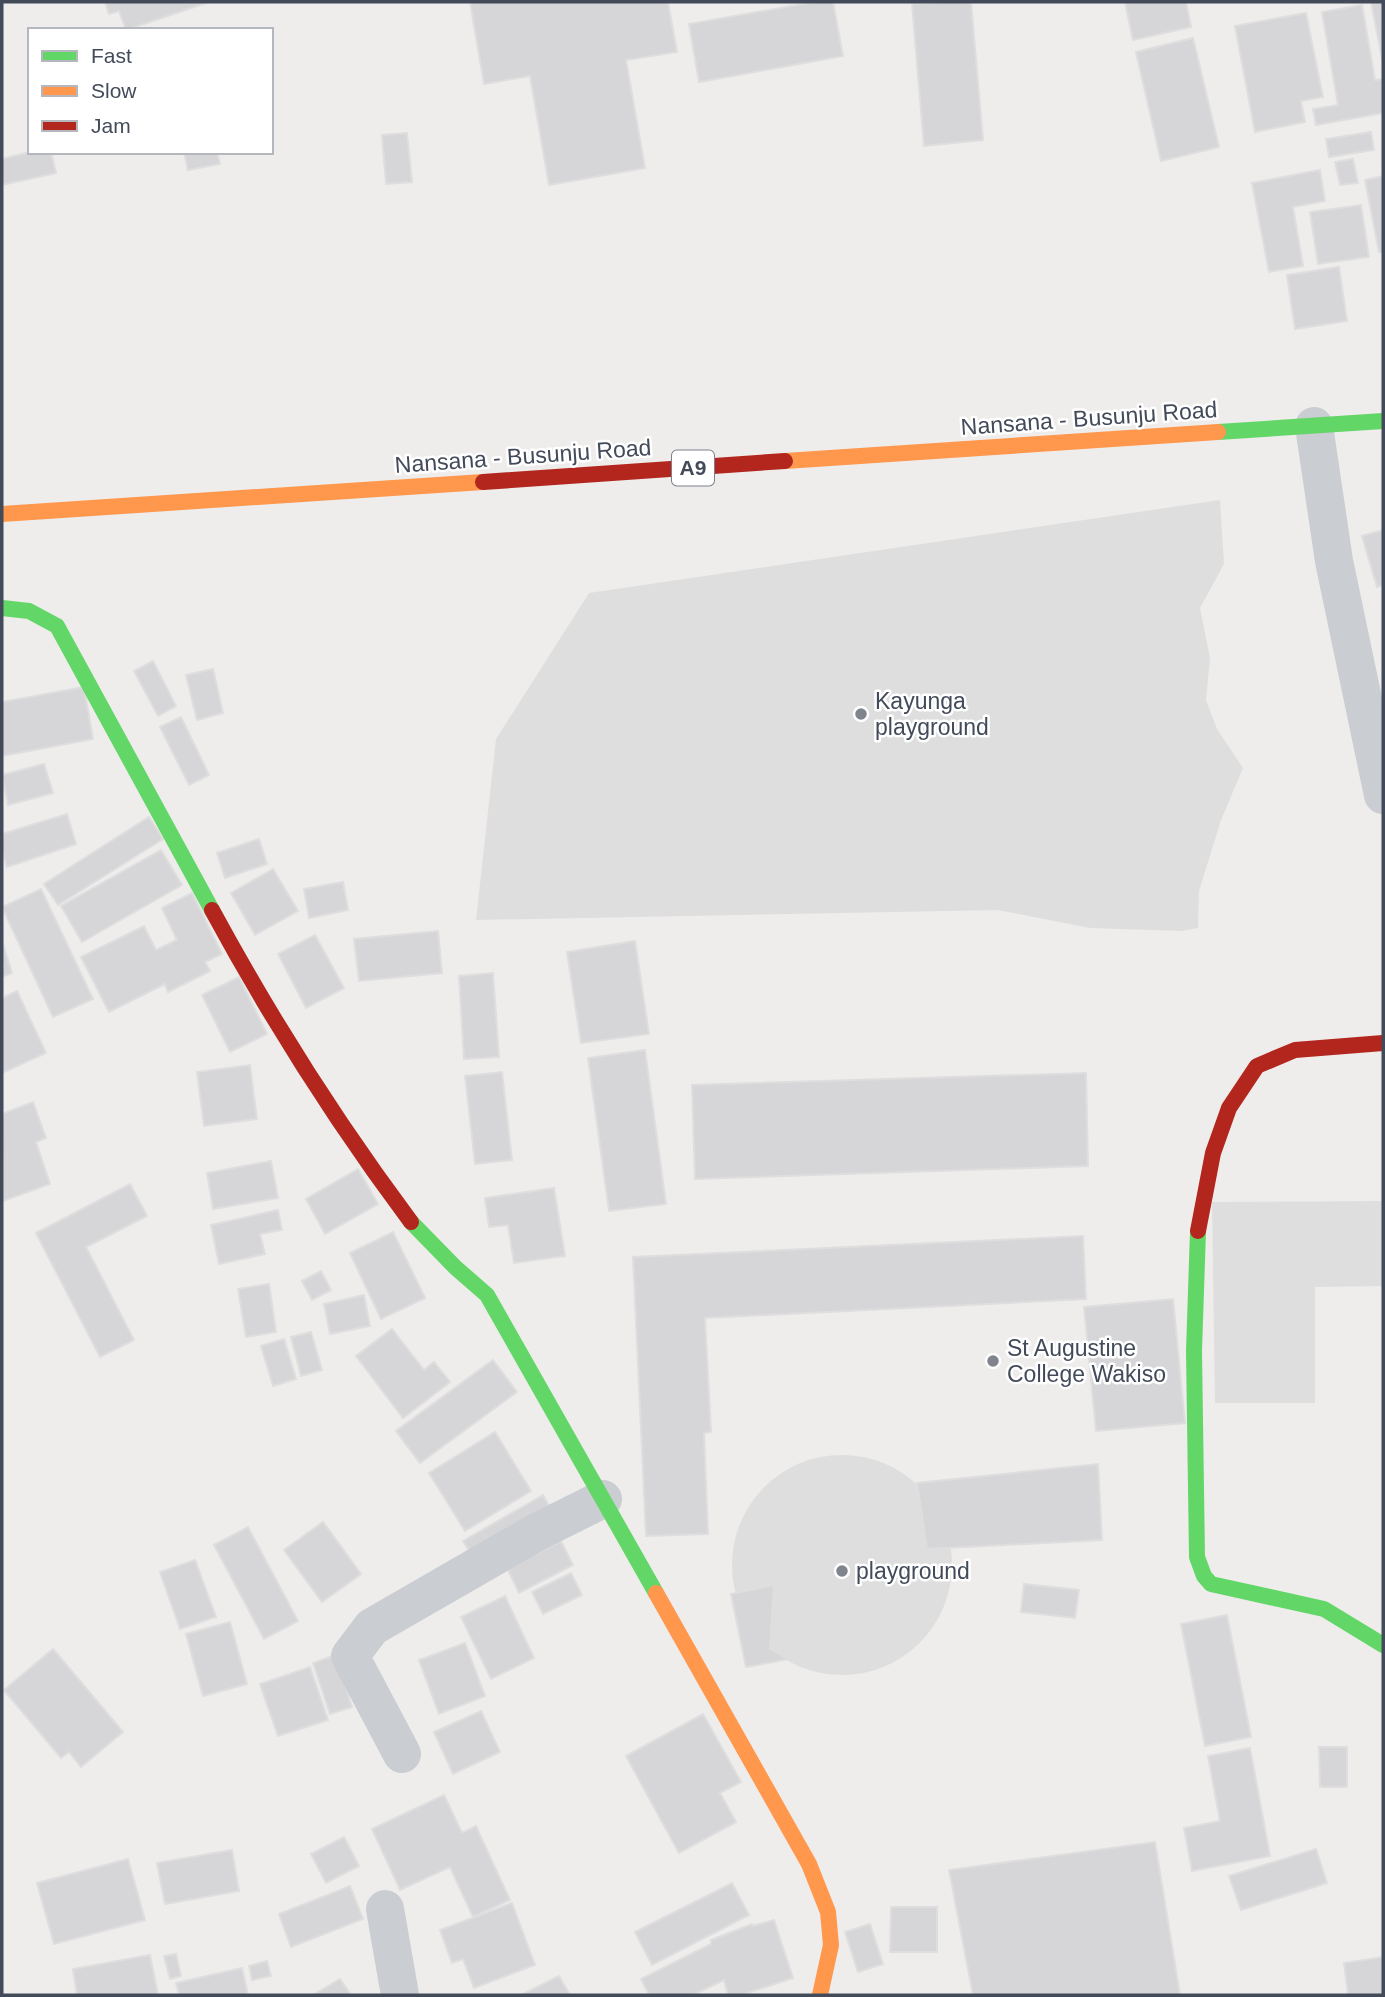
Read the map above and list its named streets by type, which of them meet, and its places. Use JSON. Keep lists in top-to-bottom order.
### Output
{
  "streets": {
    "street": ["Nansana - Busunju Road", "A9"]
  },
  "places": ["Kayunga playground", "St Augustine College Wakiso", "playground"],
  "legend": ["Fast", "Slow", "Jam"]
}
